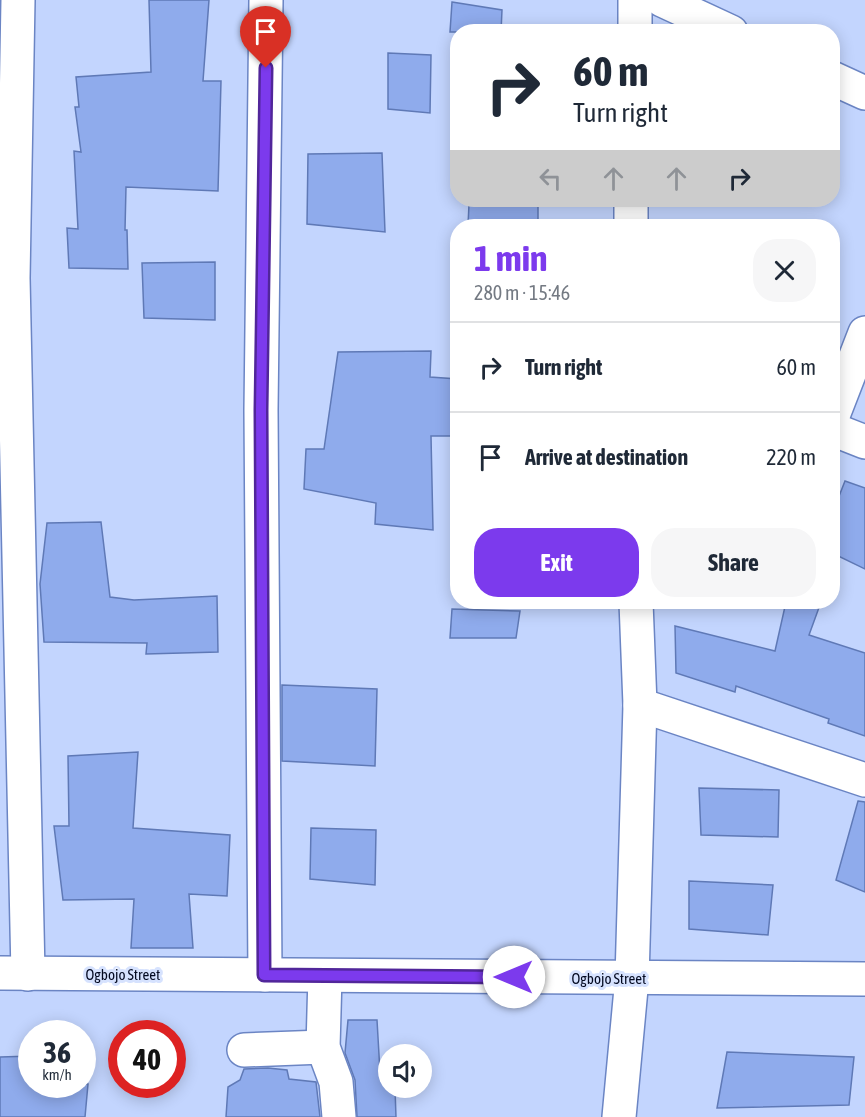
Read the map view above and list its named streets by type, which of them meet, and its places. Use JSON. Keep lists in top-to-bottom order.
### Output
{
  "streets": {
    "street": ["Ogbojo Street"]
  },
  "page": {
    "turn": ["60 m", "Turn right"],
    "heading": ["1 min", "280 m · 15:46"],
    "list": [
      {
        "name": "Turn right",
        "value": "60 m"
      },
      {
        "name": "Arrive at destination",
        "value": "220 m"
      }
    ],
    "buttons": ["Exit", "Share"],
    "speed": "36 km/h",
    "limit": "40"
  }
}
